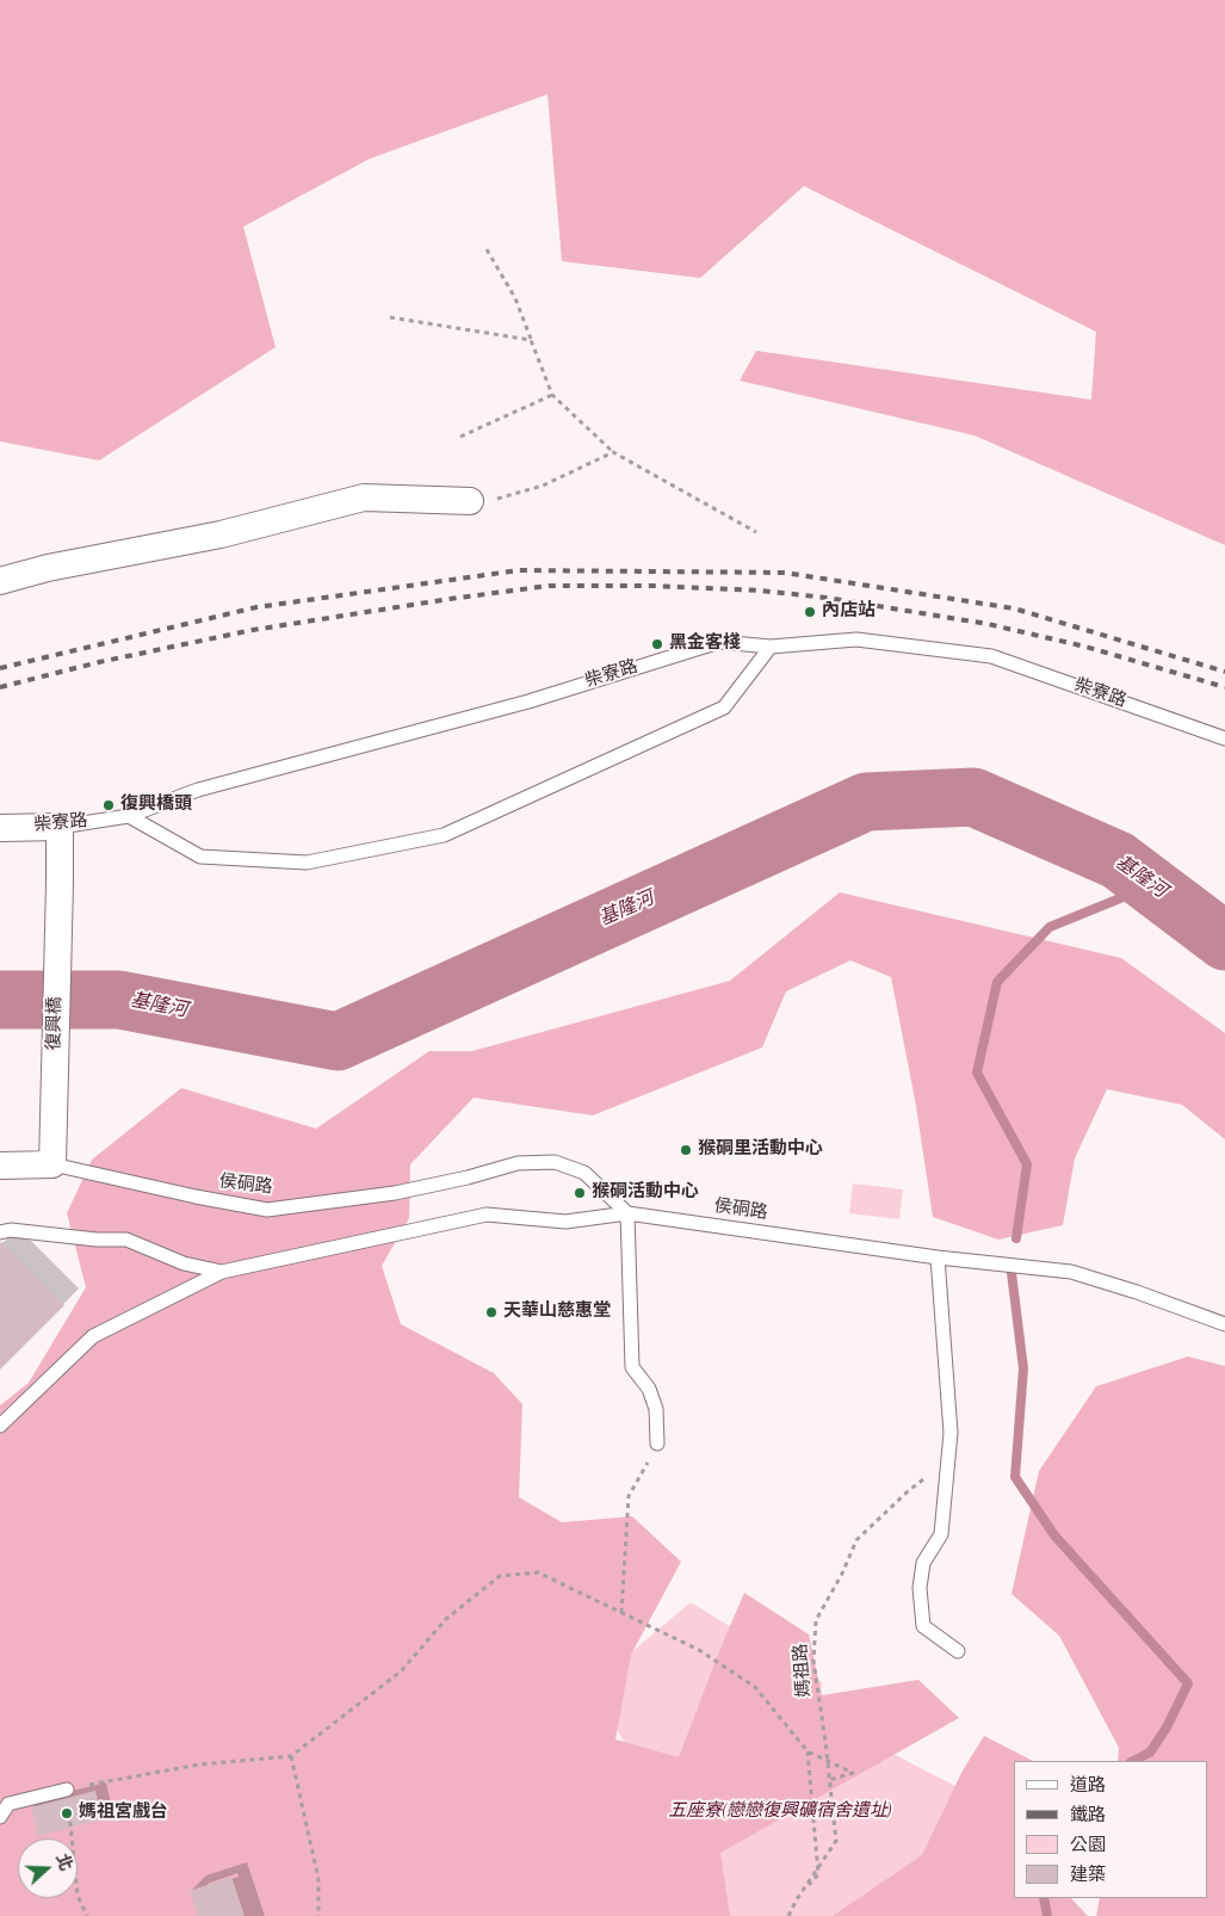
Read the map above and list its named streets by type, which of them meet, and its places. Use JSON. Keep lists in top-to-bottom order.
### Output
{
  "streets": {
    "street": ["柴寮路", "復興橋"],
    "lane": ["侯硐路"],
    "path": ["媽祖路"]
  },
  "crossings": [
    ["柴寮路", "復興橋"],
    ["復興橋", "侯硐路"]
  ],
  "water": ["基隆河"],
  "parks": ["五座寮(戀戀復興礦宿舍遺址)"],
  "places": [
    "內店站",
    "黑金客棧",
    "復興橋頭",
    "猴硐里活動中心",
    "猴硐活動中心",
    "天華山慈惠堂",
    "媽祖宮戲台"
  ],
  "legend": [
    "道路",
    "鐵路",
    "公園",
    "建築"
  ],
  "north": "right"
}
